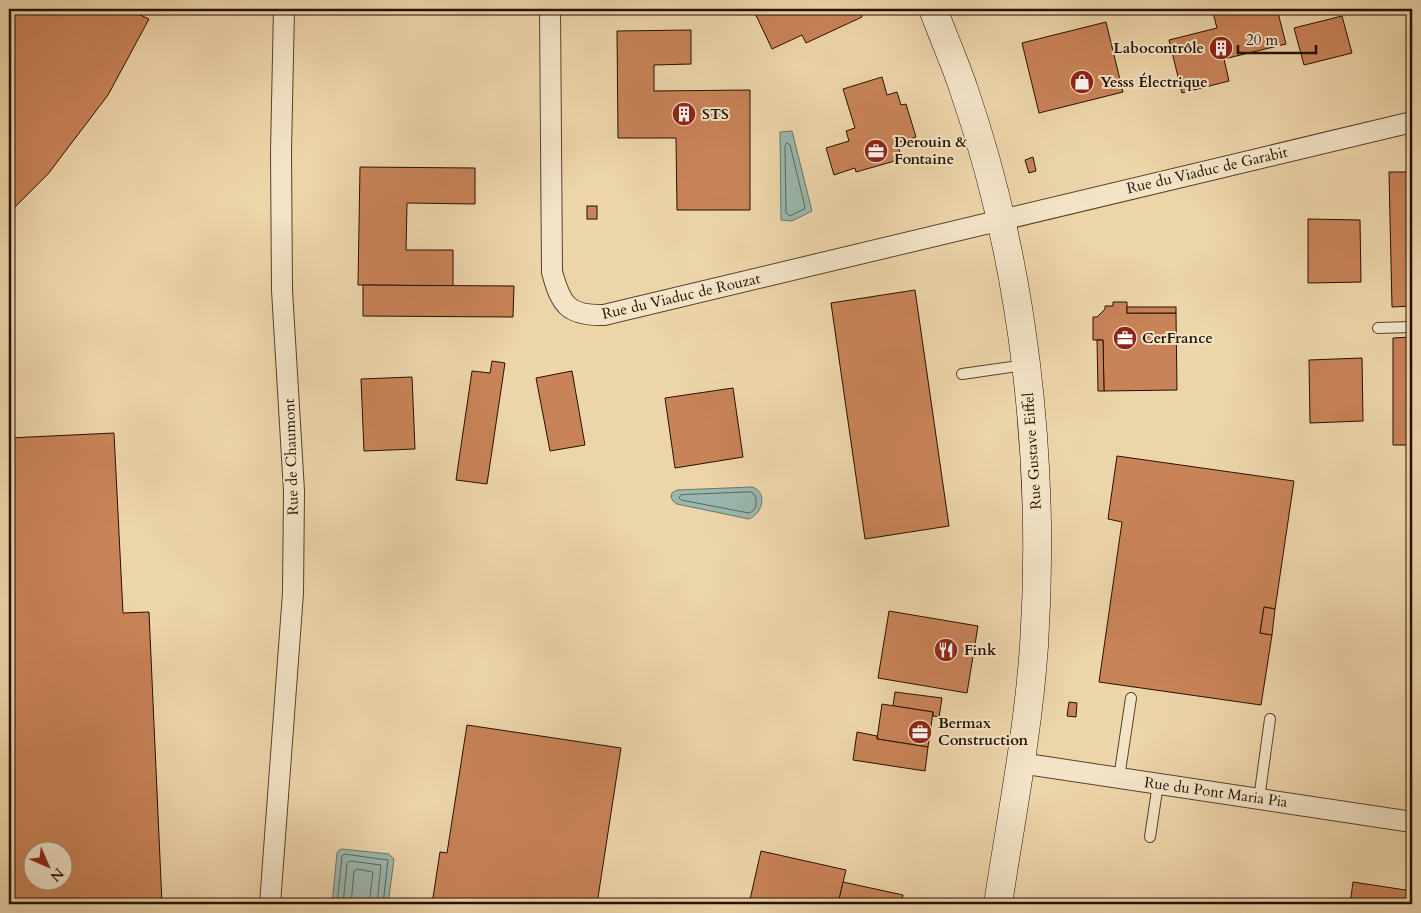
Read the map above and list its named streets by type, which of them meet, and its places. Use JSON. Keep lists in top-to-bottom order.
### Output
{
  "streets": {
    "street": [
      "Rue du Viaduc de Garabit",
      "Rue du Viaduc de Rouzat",
      "Rue Gustave Eiffel",
      "Rue de Chaumont",
      "Rue du Pont Maria Pia"
    ]
  },
  "crossings": [
    ["Rue du Viaduc de Garabit", "Rue du Viaduc de Rouzat"],
    ["Rue du Viaduc de Garabit", "Rue Gustave Eiffel"],
    ["Rue du Viaduc de Rouzat", "Rue Gustave Eiffel"],
    ["Rue Gustave Eiffel", "Rue du Pont Maria Pia"]
  ],
  "places": {
    "building": ["Labocontrôle", "STS"],
    "shop": ["Yesss Électrique"],
    "office": ["Derouin & Fontaine", "CerFrance", "Bermax Construction"],
    "restaurant": ["Fink"]
  },
  "scale_bar": "20 m",
  "north": "bottom right"
}
